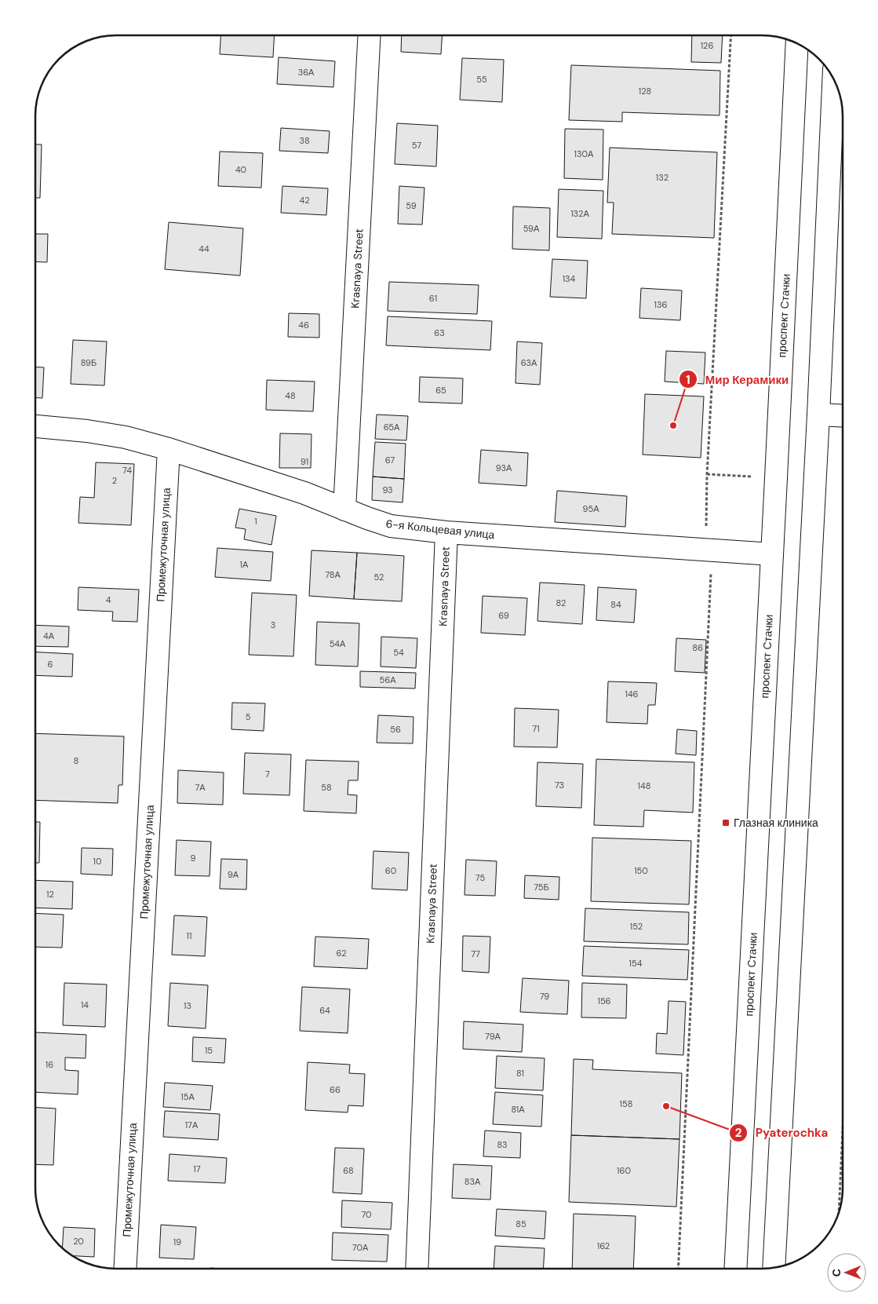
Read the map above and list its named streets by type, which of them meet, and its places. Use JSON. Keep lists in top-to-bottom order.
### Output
{
  "streets": {
    "street": [
      "Krasnaya Street",
      "проспект Стачки",
      "6-я Кольцевая улица",
      "Промежуточная улица"
    ]
  },
  "crossings": [
    ["Krasnaya Street", "6-я Кольцевая улица"],
    ["проспект Стачки", "6-я Кольцевая улица"],
    ["6-я Кольцевая улица", "Промежуточная улица"]
  ],
  "places": {
    "other": ["Мир Керамики", "Pyaterochka"],
    "transit": ["Глазная клиника"]
  },
  "house_numbers": [
    "126",
    "36А",
    "55",
    "128",
    "38",
    "57",
    "130А",
    "40",
    "132",
    "42",
    "59",
    "132А",
    "59А",
    "44",
    "134",
    "61",
    "136",
    "46",
    "63",
    "89Б",
    "63А",
    "65",
    "48",
    "65А",
    "67",
    "91",
    "93А",
    "74",
    "2",
    "93",
    "95А",
    "1",
    "1А",
    "78А",
    "52",
    "4",
    "82",
    "84",
    "69",
    "3",
    "4А",
    "54А",
    "86",
    "54",
    "6",
    "56А",
    "146",
    "5",
    "71",
    "56",
    "8",
    "7",
    "73",
    "148",
    "7А",
    "58",
    "9",
    "10",
    "60",
    "150",
    "9А",
    "75",
    "75Б",
    "12",
    "152",
    "11",
    "62",
    "77",
    "154",
    "79",
    "156",
    "14",
    "13",
    "64",
    "79А",
    "15",
    "16",
    "81",
    "66",
    "15А",
    "158",
    "81А",
    "17А",
    "83",
    "17",
    "68",
    "160",
    "83А",
    "70",
    "85",
    "20",
    "19",
    "162",
    "70А"
  ],
  "north": "left"
}
